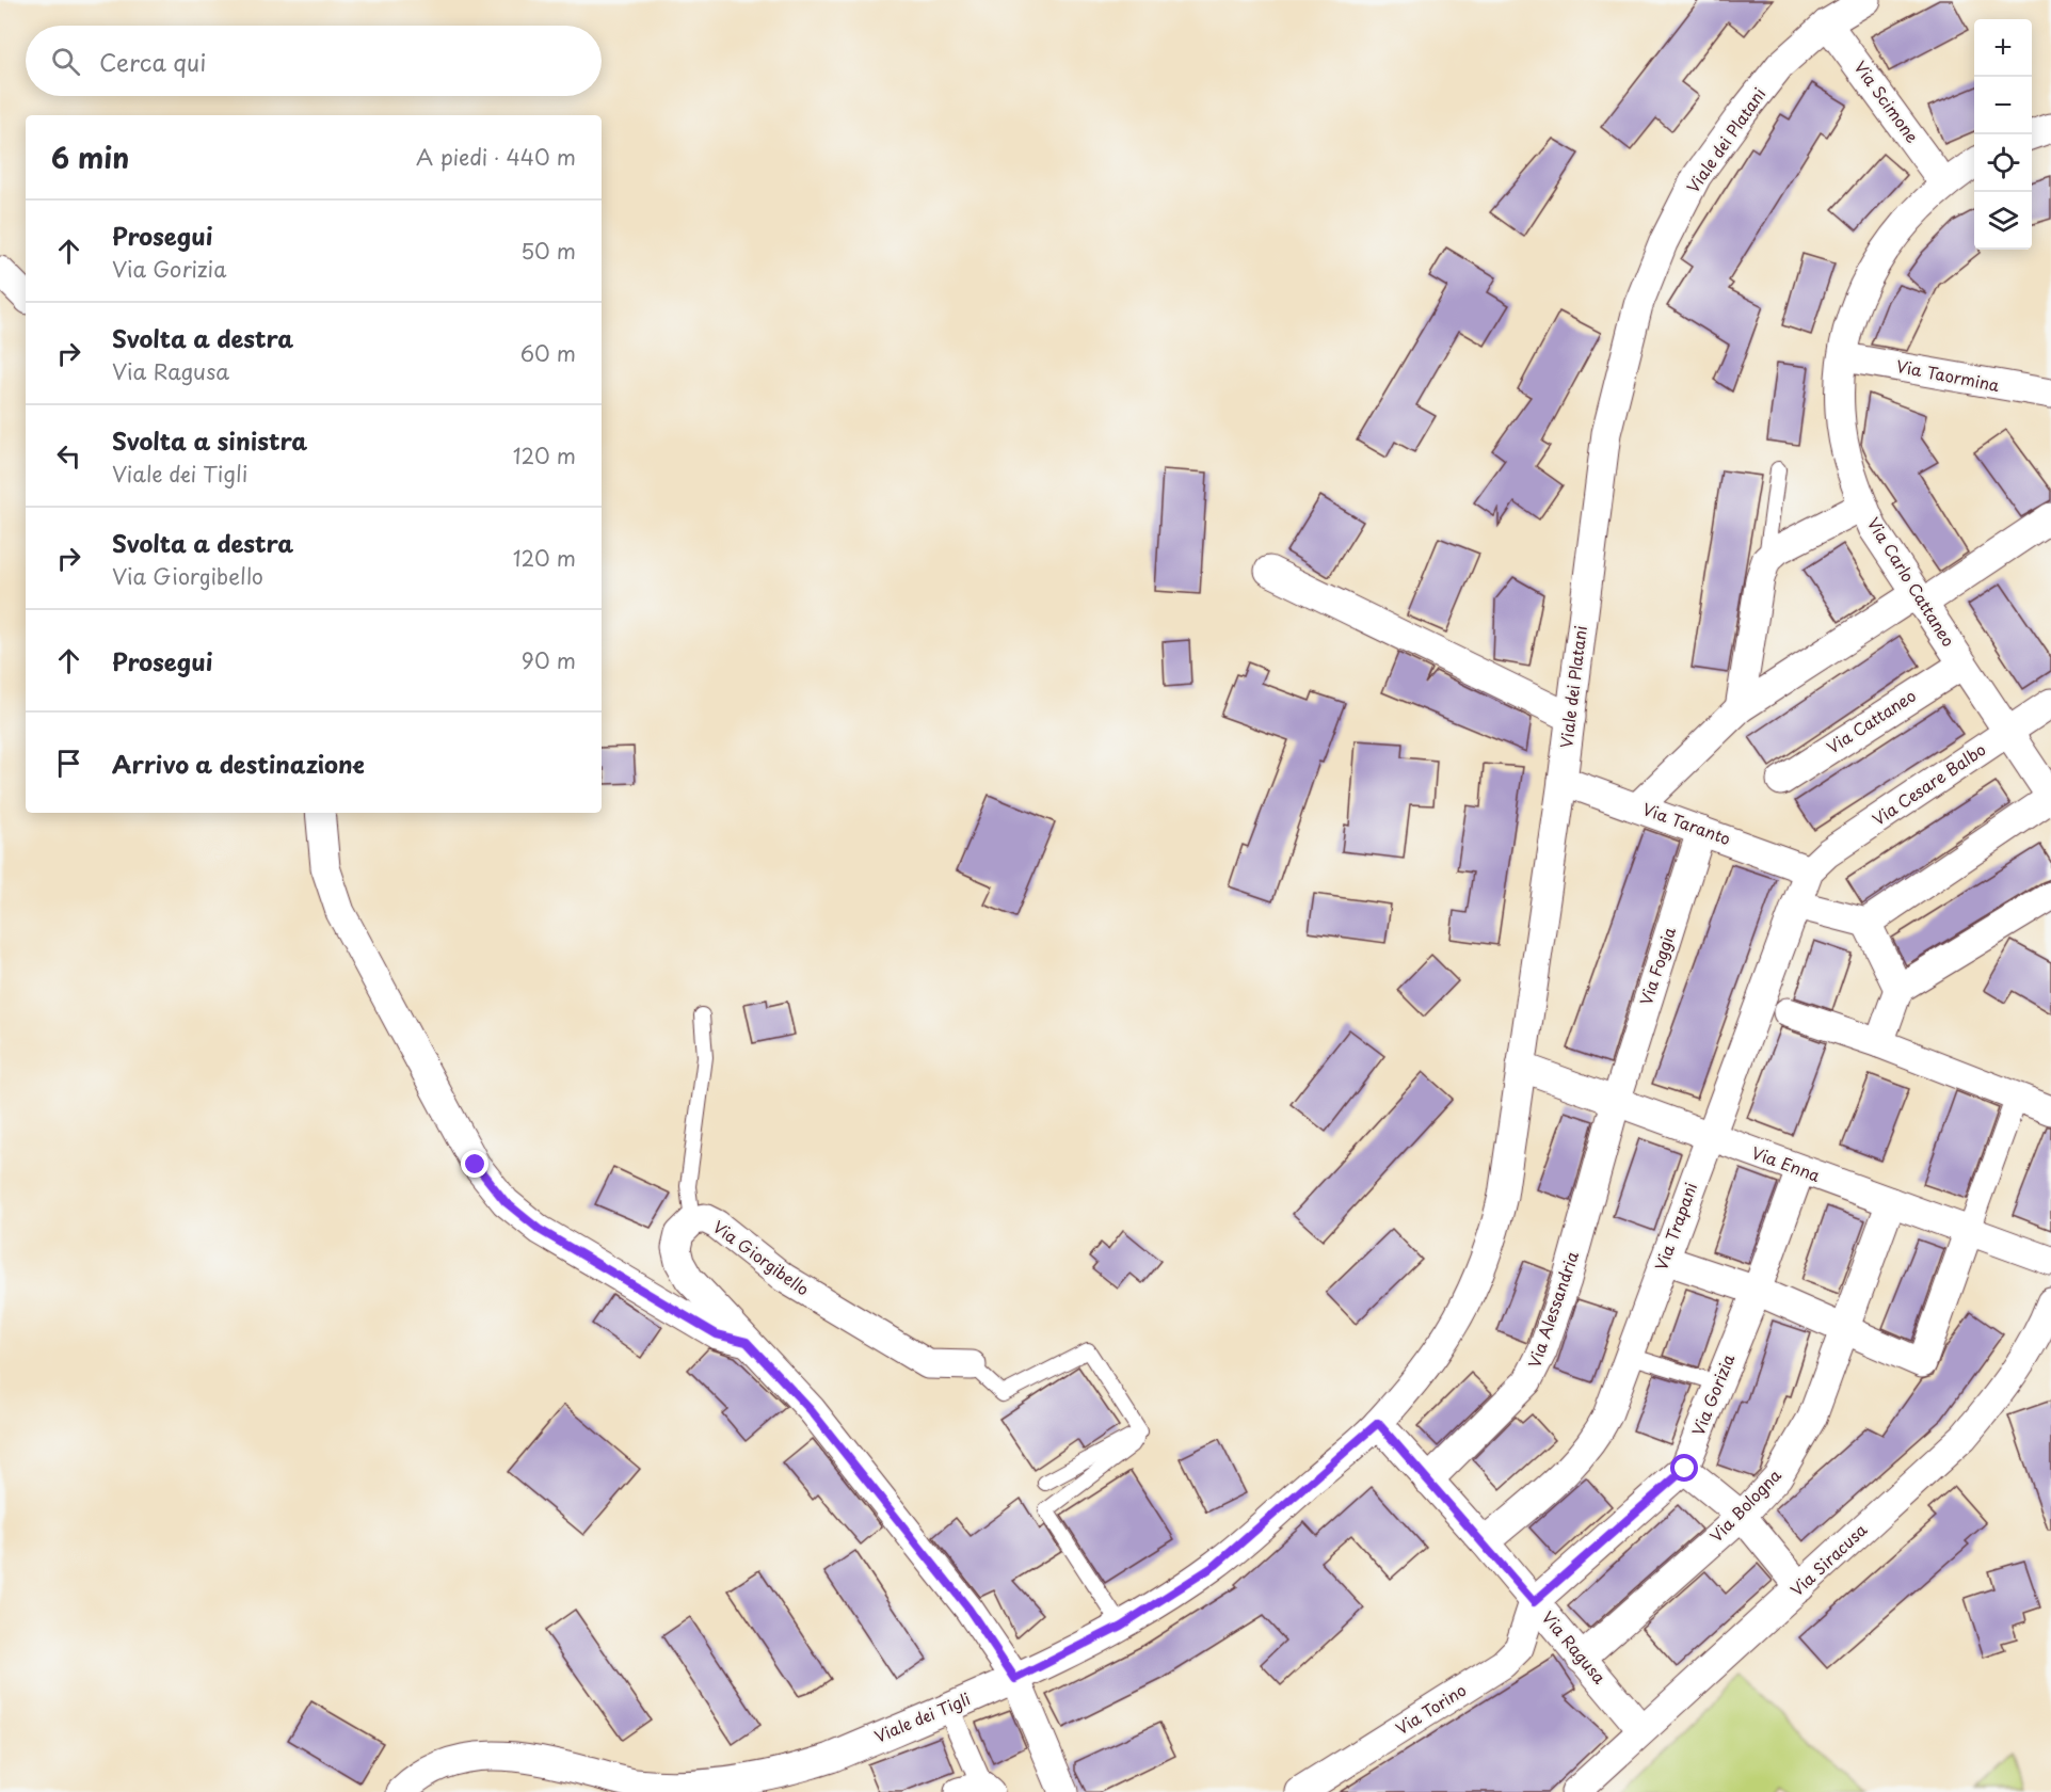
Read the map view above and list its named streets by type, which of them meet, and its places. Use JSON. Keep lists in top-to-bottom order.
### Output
{
  "streets": {
    "street": [
      "Via Scimone",
      "Viale dei Platani",
      "Via Taormina",
      "Via Carlo Cattaneo",
      "Via Cattaneo",
      "Via Cesare Balbo",
      "Via Taranto",
      "Via Foggia",
      "Via Enna",
      "Via Trapani",
      "Via Giorgibello",
      "Via Alessandria",
      "Via Gorizia",
      "Via Bologna",
      "Via Siracusa",
      "Via Ragusa",
      "Via Torino",
      "Viale dei Tigli"
    ]
  },
  "crossings": [
    ["Via Scimone", "Viale dei Platani"],
    ["Via Scimone", "Via Carlo Cattaneo"],
    ["Viale dei Platani", "Via Taranto"],
    ["Viale dei Platani", "Via Enna"],
    ["Viale dei Platani", "Via Ragusa"],
    ["Viale dei Platani", "Viale dei Tigli"],
    ["Via Taormina", "Via Carlo Cattaneo"],
    ["Via Carlo Cattaneo", "Via Cattaneo"],
    ["Via Carlo Cattaneo", "Via Cesare Balbo"],
    ["Via Cesare Balbo", "Via Taranto"],
    ["Via Cesare Balbo", "Via Trapani"],
    ["Via Taranto", "Via Foggia"],
    ["Via Taranto", "Via Trapani"],
    ["Via Foggia", "Via Enna"],
    ["Via Foggia", "Via Alessandria"],
    ["Via Enna", "Via Trapani"],
    ["Via Enna", "Via Alessandria"],
    ["Via Enna", "Via Gorizia"],
    ["Via Enna", "Via Bologna"],
    ["Via Trapani", "Via Ragusa"],
    ["Via Giorgibello", "Viale dei Tigli"],
    ["Via Alessandria", "Via Ragusa"],
    ["Via Gorizia", "Via Ragusa"],
    ["Via Gorizia", "Via Torino"],
    ["Via Bologna", "Via Ragusa"],
    ["Via Siracusa", "Via Ragusa"],
    ["Via Ragusa", "Via Torino"],
    ["Via Ragusa", "Viale dei Tigli"]
  ],
  "page": {
    "map_buttons": ["+", "−"],
    "search": "Cerca qui",
    "heading": ["6 min", "A piedi · 440 m"],
    "list": [
      ["Prosegui", "Via Gorizia", "50 m"],
      ["Svolta a destra", "Via Ragusa", "60 m"],
      ["Svolta a sinistra", "Viale dei Tigli", "120 m"],
      ["Svolta a destra", "Via Giorgibello", "120 m"],
      ["Prosegui", "90 m"],
      "Arrivo a destinazione"
    ]
  }
}
